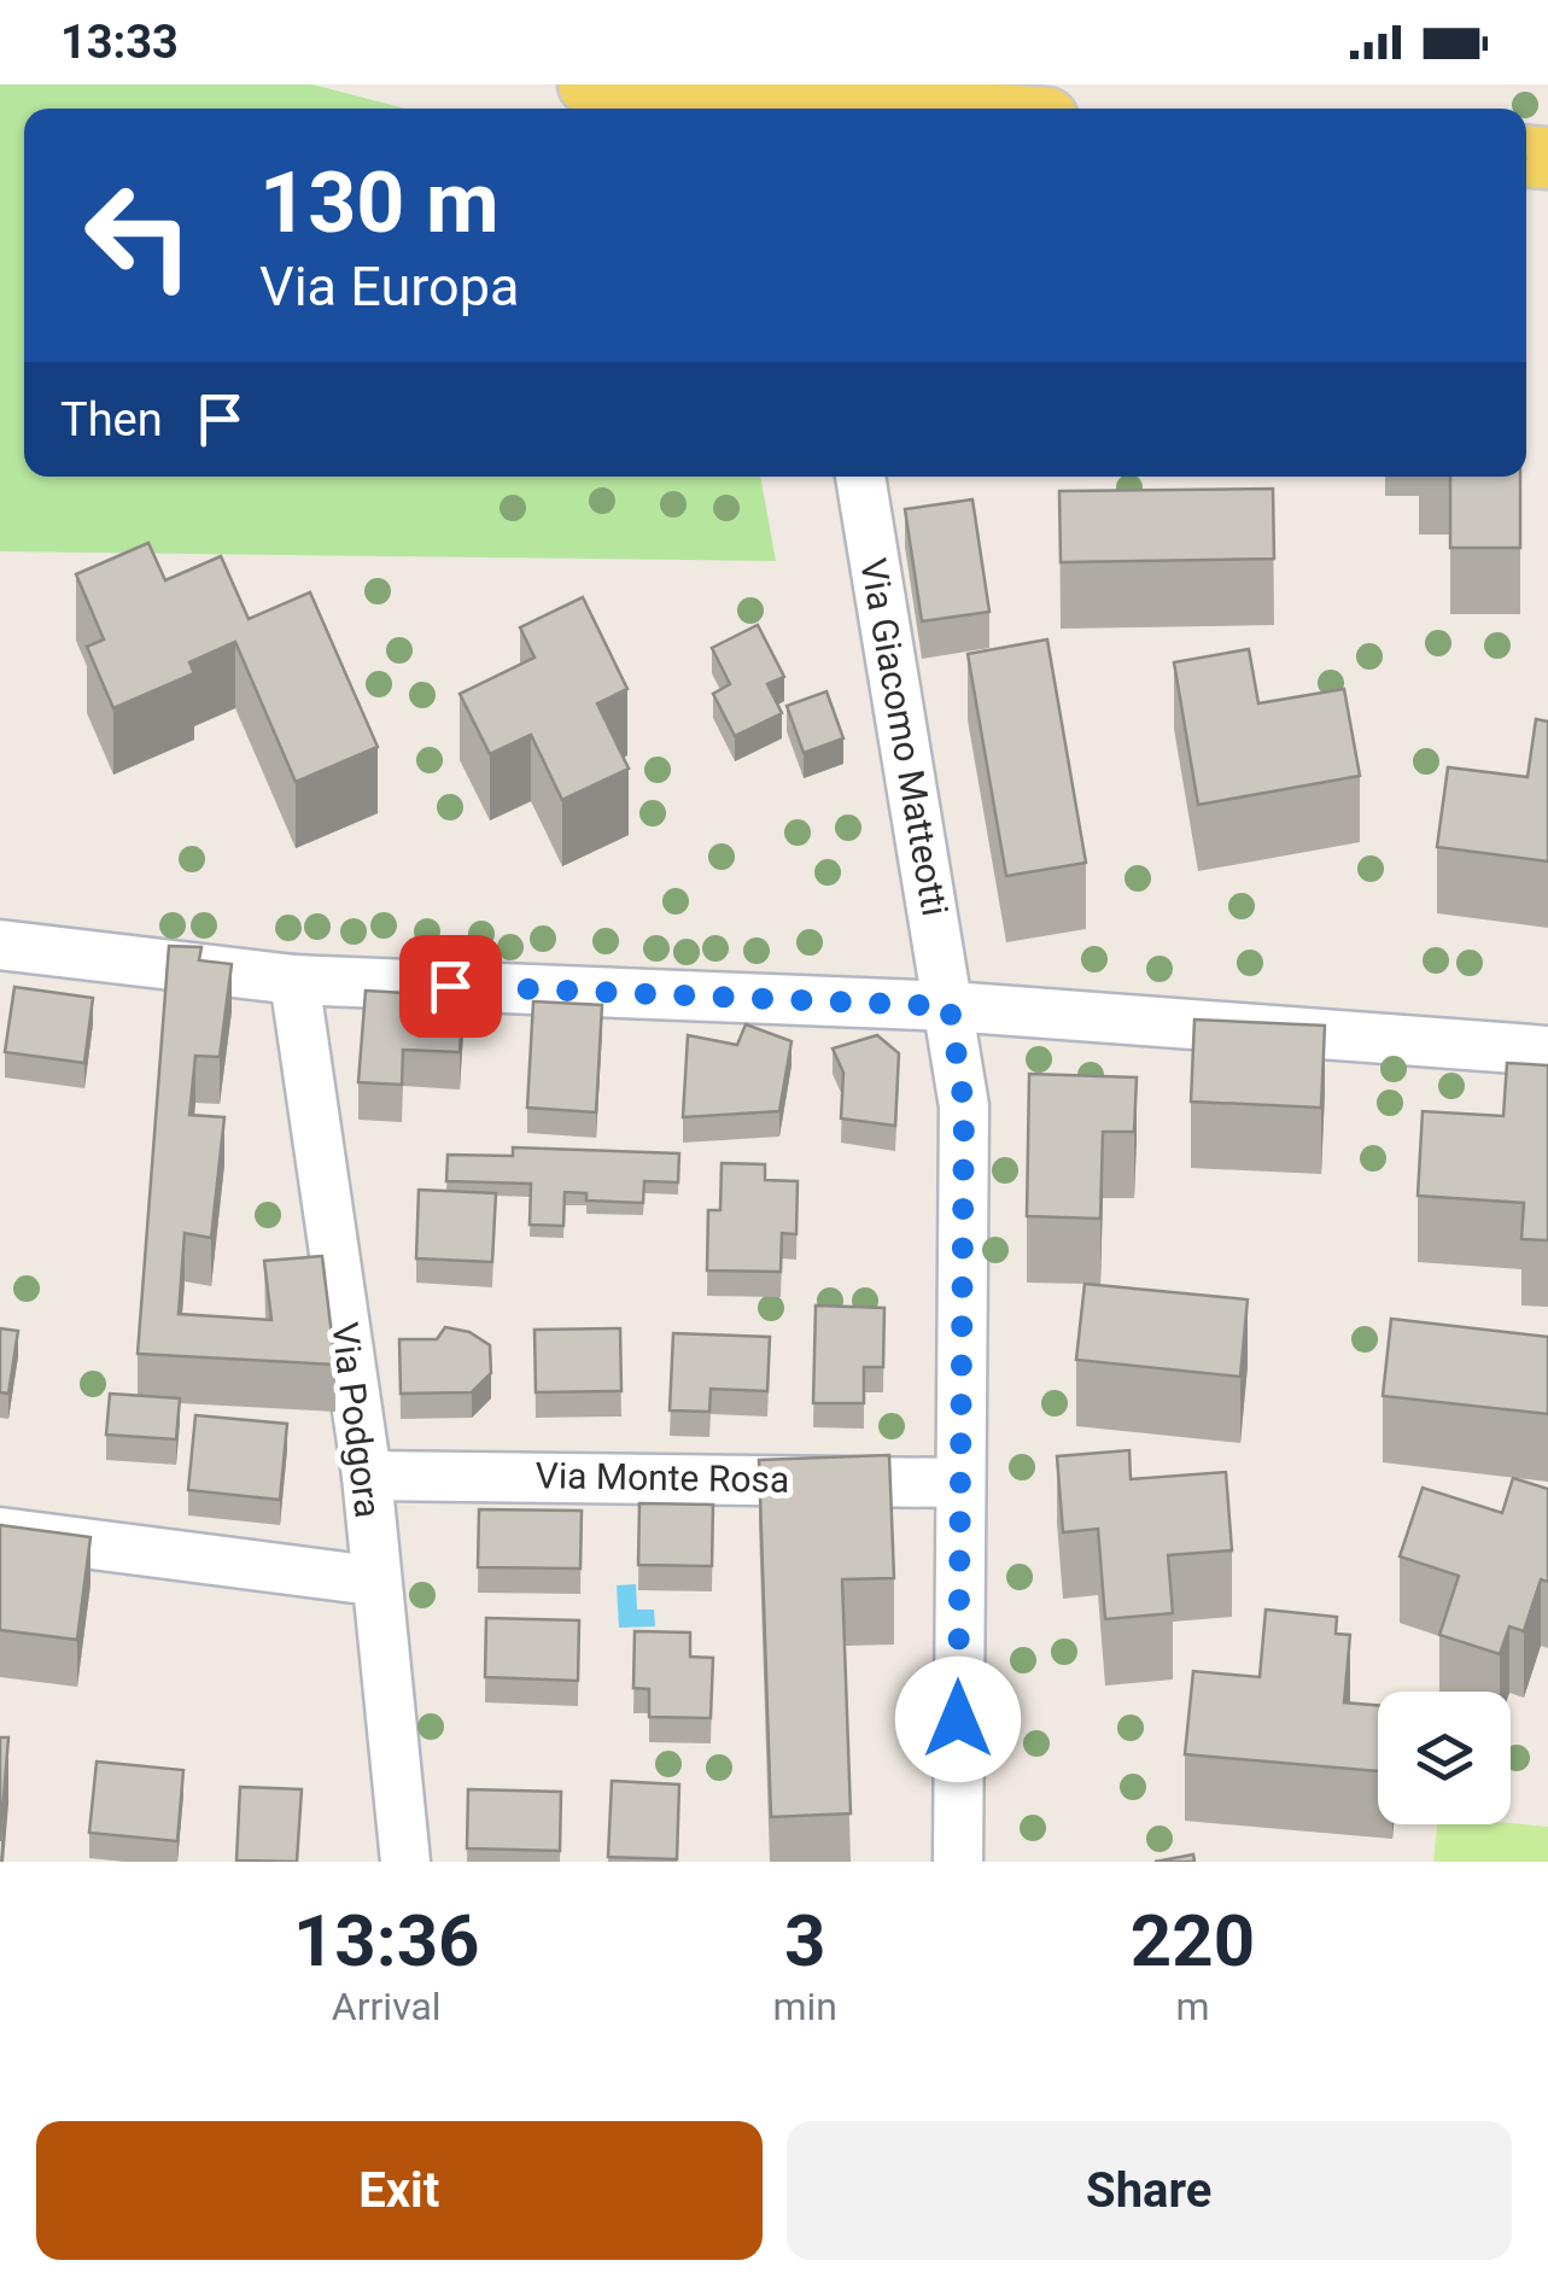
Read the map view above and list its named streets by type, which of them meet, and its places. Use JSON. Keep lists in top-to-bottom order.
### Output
{
  "streets": {
    "street": ["Via Giacomo Matteotti", "Via Podgora", "Via Monte Rosa"]
  },
  "crossings": [
    ["Via Giacomo Matteotti", "Via Monte Rosa"],
    ["Via Podgora", "Via Monte Rosa"]
  ],
  "page": {
    "status": "13:33",
    "turn": ["130 m", "Via Europa"],
    "then": "Then",
    "eta": [
      "13:36",
      "Arrival",
      "3",
      "min",
      "220",
      "m"
    ],
    "buttons": ["Exit", "Share"]
  }
}
